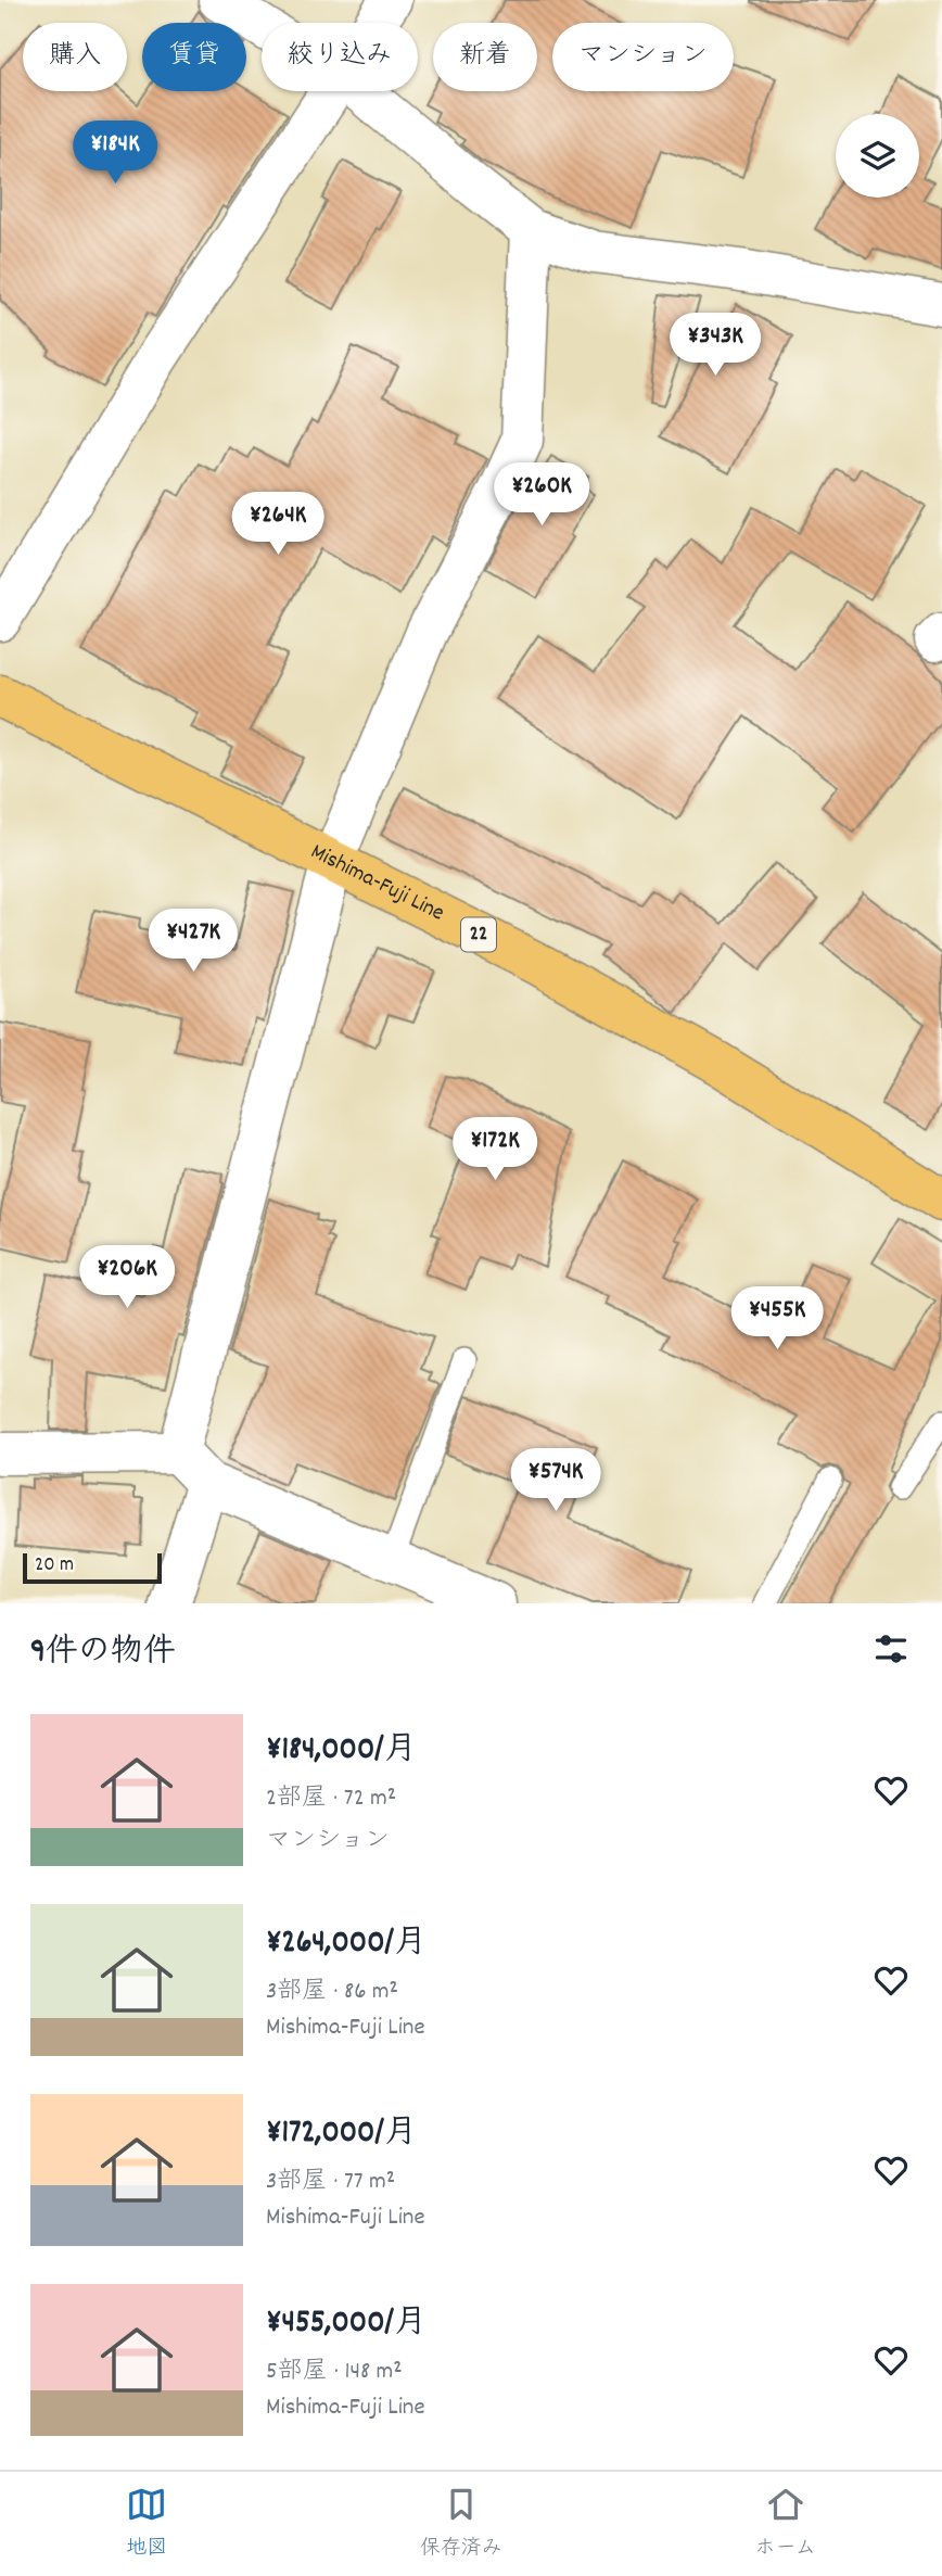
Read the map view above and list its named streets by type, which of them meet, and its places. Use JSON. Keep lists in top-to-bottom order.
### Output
{
  "streets": {
    "main road": ["Mishima-Fuji Line", "22"]
  },
  "scale_bar": "20 m",
  "page": {
    "chip": [
      "購入",
      "賃貸",
      "絞り込み",
      "新着",
      "マンション"
    ],
    "price": [
      "¥184K",
      "¥343K",
      "¥260K",
      "¥264K",
      "¥427K",
      "¥172K",
      "¥206K",
      "¥455K",
      "¥574K"
    ],
    "scale": "20 m",
    "heading": "9件の物件",
    "list": [
      {
        "name": "¥184,000/月",
        "note": "2部屋 · 72 m² · マンション"
      },
      {
        "name": "¥264,000/月",
        "note": "3部屋 · 86 m² · Mishima-Fuji Line"
      },
      {
        "name": "¥172,000/月",
        "note": "3部屋 · 77 m² · Mishima-Fuji Line"
      },
      {
        "name": "¥455,000/月",
        "note": "5部屋 · 148 m² · Mishima-Fuji Line"
      }
    ],
    "tabs": ["地図", "保存済み", "ホーム"]
  }
}
